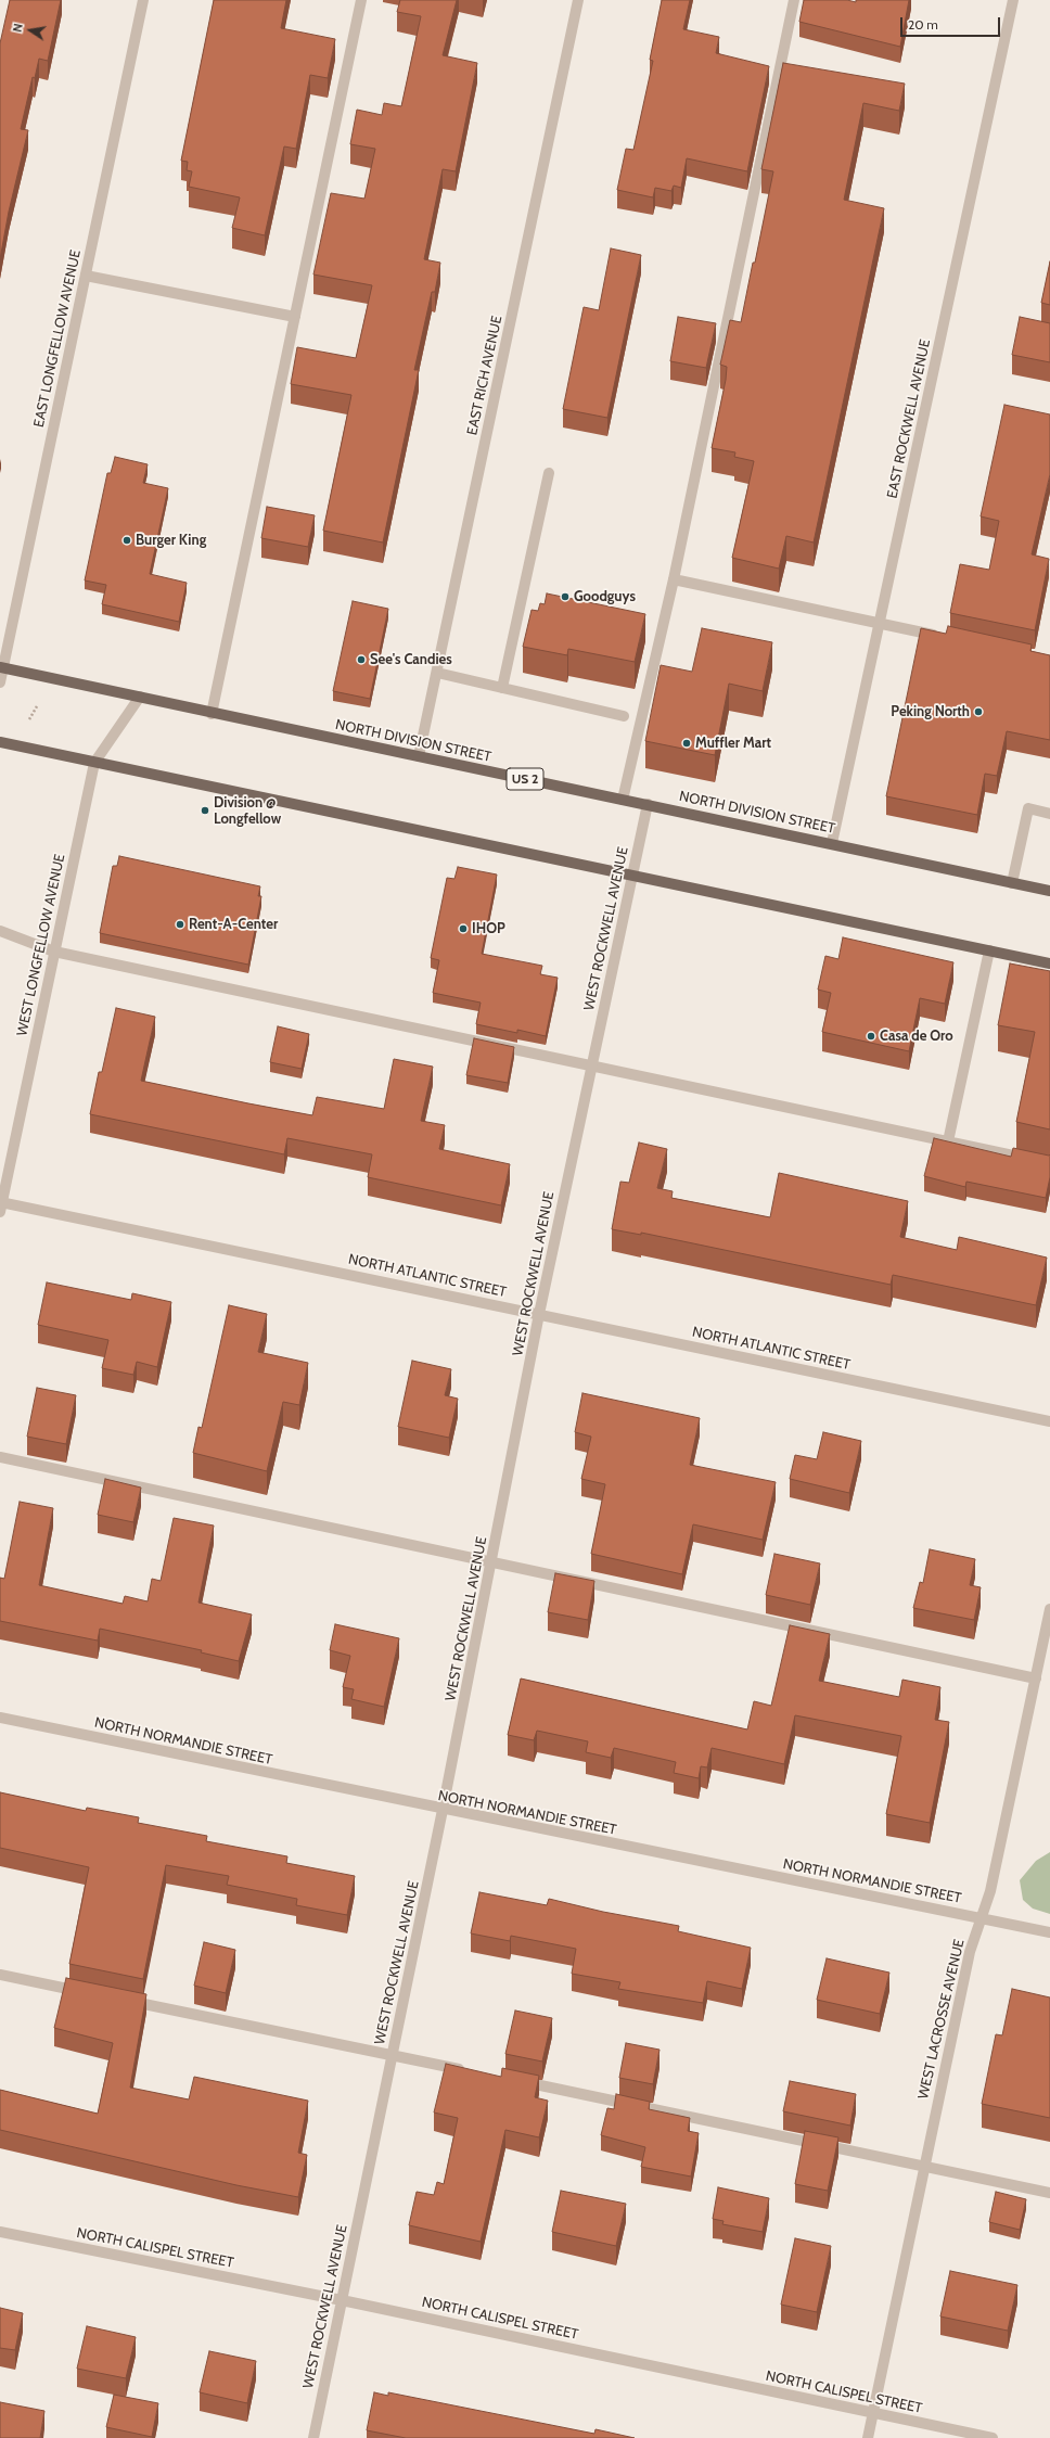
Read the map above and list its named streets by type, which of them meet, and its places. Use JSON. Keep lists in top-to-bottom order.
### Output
{
  "streets": {
    "main road": ["NORTH DIVISION STREET", "US 2"],
    "street": [
      "EAST LONGFELLOW AVENUE",
      "EAST RICH AVENUE",
      "EAST ROCKWELL AVENUE",
      "WEST ROCKWELL AVENUE",
      "WEST LONGFELLOW AVENUE",
      "NORTH ATLANTIC STREET",
      "NORTH NORMANDIE STREET",
      "WEST LACROSSE AVENUE",
      "NORTH CALISPEL STREET"
    ]
  },
  "crossings": [
    ["EAST LONGFELLOW AVENUE", "NORTH DIVISION STREET"],
    ["EAST RICH AVENUE", "NORTH DIVISION STREET"],
    ["EAST ROCKWELL AVENUE", "NORTH DIVISION STREET"],
    ["NORTH DIVISION STREET", "WEST ROCKWELL AVENUE"],
    ["NORTH DIVISION STREET", "WEST LONGFELLOW AVENUE"],
    ["WEST ROCKWELL AVENUE", "NORTH ATLANTIC STREET"],
    ["WEST ROCKWELL AVENUE", "NORTH NORMANDIE STREET"],
    ["WEST ROCKWELL AVENUE", "NORTH CALISPEL STREET"],
    ["WEST LONGFELLOW AVENUE", "NORTH ATLANTIC STREET"],
    ["NORTH NORMANDIE STREET", "WEST LACROSSE AVENUE"],
    ["WEST LACROSSE AVENUE", "NORTH CALISPEL STREET"]
  ],
  "places": [
    "Burger King",
    "Goodguys",
    "See's Candies",
    "Peking North",
    "Muffler Mart",
    "Division @ Longfellow",
    "Rent-A-Center",
    "IHOP",
    "Casa de Oro"
  ],
  "scale_bar": "20 m",
  "north": "left"
}
